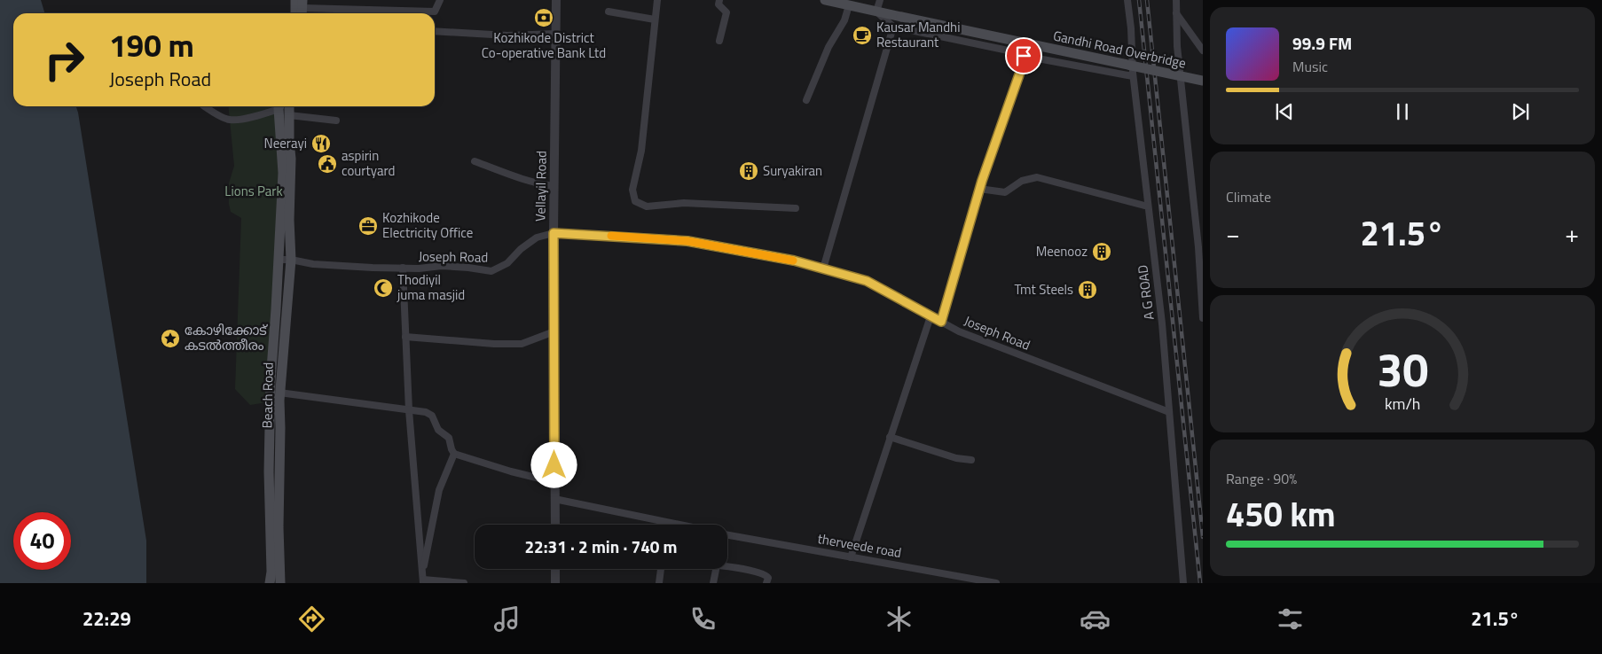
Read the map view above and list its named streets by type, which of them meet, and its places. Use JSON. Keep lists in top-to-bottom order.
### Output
{
  "streets": {
    "main road": ["Gandhi Road Overbridge", "Beach Road"],
    "street": [
      "Vellayil Road",
      "Joseph Road",
      "A G ROAD",
      "therveede road"
    ]
  },
  "crossings": [
    ["Vellayil Road", "Joseph Road"],
    ["Vellayil Road", "therveede road"],
    ["Joseph Road", "A G ROAD"],
    ["Joseph Road", "Beach Road"]
  ],
  "parks": ["Lions Park"],
  "places": {
    "bank": ["Kozhikode District Co-operative Bank Ltd"],
    "cafe": ["Kausar Mandhi Restaurant"],
    "restaurant": ["Neerayi"],
    "public building": ["aspirin courtyard"],
    "building": ["Suryakiran", "Meenooz", "Tmt Steels"],
    "office": ["Kozhikode Electricity Office"],
    "mosque": ["Thodiyil juma masjid"],
    "place": ["കോഴിക്കോട് കടൽത്തീരം"]
  },
  "page": {
    "turn": ["190 m", "Joseph Road"],
    "song": ["99.9 FM", "Music"],
    "tile": [
      "Climate",
      ["Range · 90%", "450 km"]
    ],
    "heat": ["−", "21.5°", "+"],
    "limit": "40",
    "trip": "22:31 · 2 min · 740 m",
    "tabs": ["22:29", "21.5°"],
    "gauge": ["30", "km/h"]
  }
}
